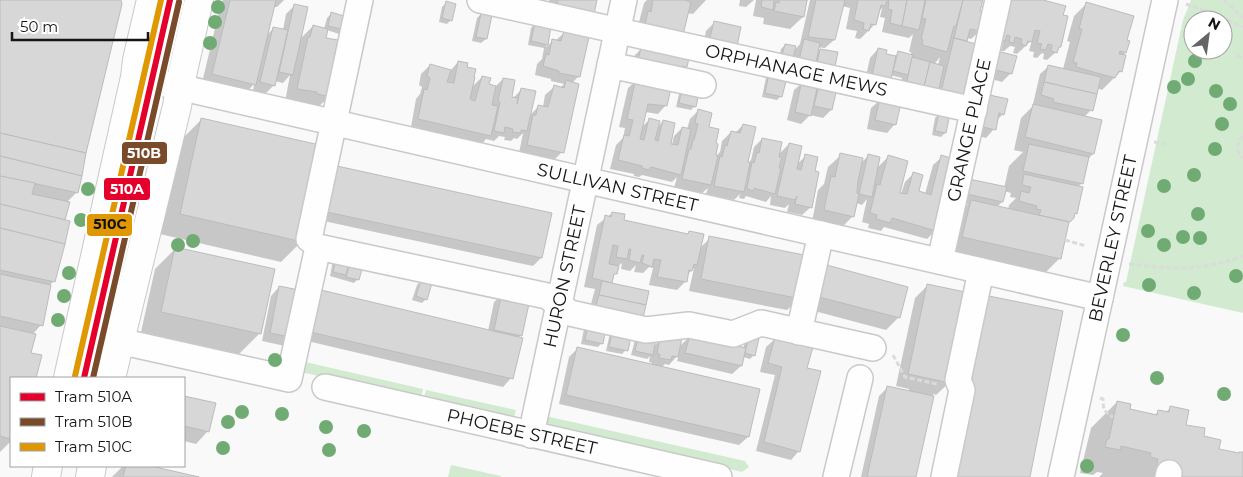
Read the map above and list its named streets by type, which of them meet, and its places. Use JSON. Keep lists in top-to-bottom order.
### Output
{
  "streets": {
    "street": [
      "ORPHANAGE MEWS",
      "GRANGE PLACE",
      "SULLIVAN STREET",
      "BEVERLEY STREET",
      "HURON STREET",
      "PHOEBE STREET"
    ]
  },
  "crossings": [
    ["ORPHANAGE MEWS", "GRANGE PLACE"],
    ["ORPHANAGE MEWS", "HURON STREET"],
    ["GRANGE PLACE", "SULLIVAN STREET"],
    ["SULLIVAN STREET", "BEVERLEY STREET"],
    ["SULLIVAN STREET", "HURON STREET"],
    ["HURON STREET", "PHOEBE STREET"]
  ],
  "lines": ["tram line 510A", "tram line 510C", "tram line 510B"],
  "legend": ["Tram 510A", "Tram 510B", "Tram 510C"],
  "scale_bar": "50 m",
  "north": "top right"
}
